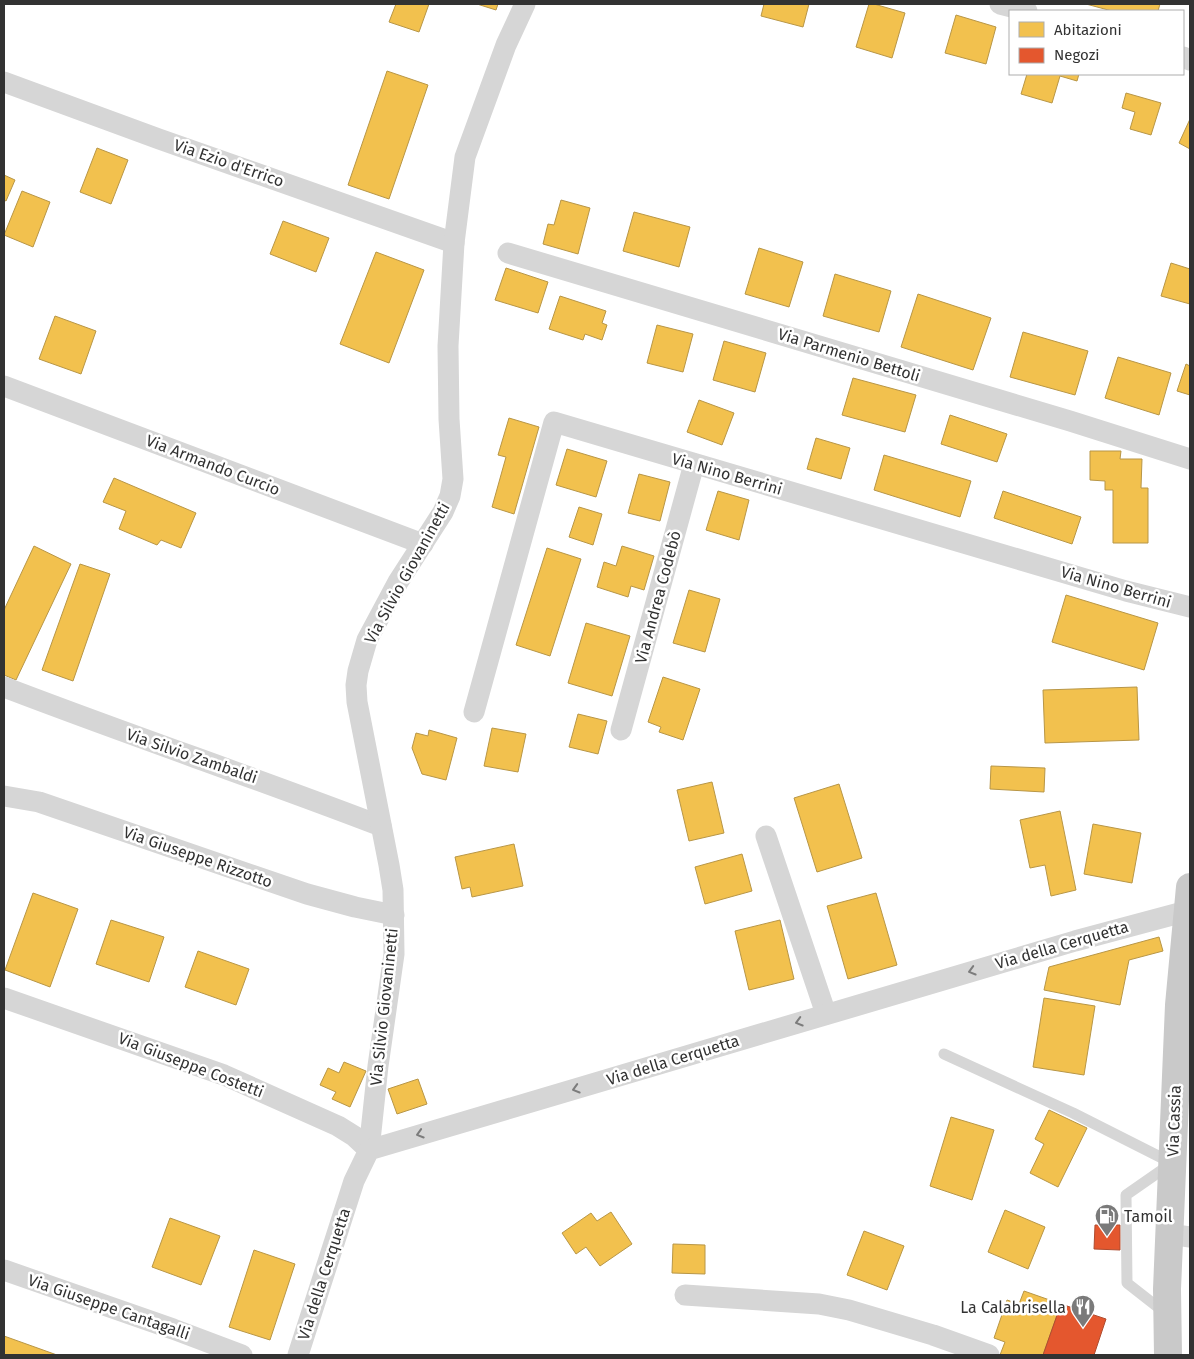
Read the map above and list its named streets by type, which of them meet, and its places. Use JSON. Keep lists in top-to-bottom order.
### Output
{
  "streets": {
    "main road": ["Via Cassia"],
    "street": [
      "Via Ezio d'Errico",
      "Via Parmenio Bettoli",
      "Via Armando Curcio",
      "Via Nino Berrini",
      "Via Silvio Giovaninetti",
      "Via Andrea Codebò",
      "Via Silvio Zambaldi",
      "Via Giuseppe Rizzotto",
      "Via della Cerquetta",
      "Via Giuseppe Costetti",
      "Via Giuseppe Cantagalli"
    ]
  },
  "crossings": [
    ["Via Ezio d'Errico", "Via Silvio Giovaninetti"],
    ["Via Armando Curcio", "Via Silvio Giovaninetti"],
    ["Via Nino Berrini", "Via Andrea Codebò"],
    ["Via Silvio Giovaninetti", "Via Silvio Zambaldi"],
    ["Via Silvio Giovaninetti", "Via Giuseppe Rizzotto"],
    ["Via Silvio Giovaninetti", "Via della Cerquetta"],
    ["Via Silvio Giovaninetti", "Via Giuseppe Costetti"],
    ["Via della Cerquetta", "Via Giuseppe Costetti"],
    ["Via della Cerquetta", "Via Cassia"]
  ],
  "one_way": ["Via della Cerquetta"],
  "places": {
    "fuel station": ["Tamoil"],
    "restaurant": ["La Calabrisella"]
  },
  "legend": ["Abitazioni", "Negozi"]
}
